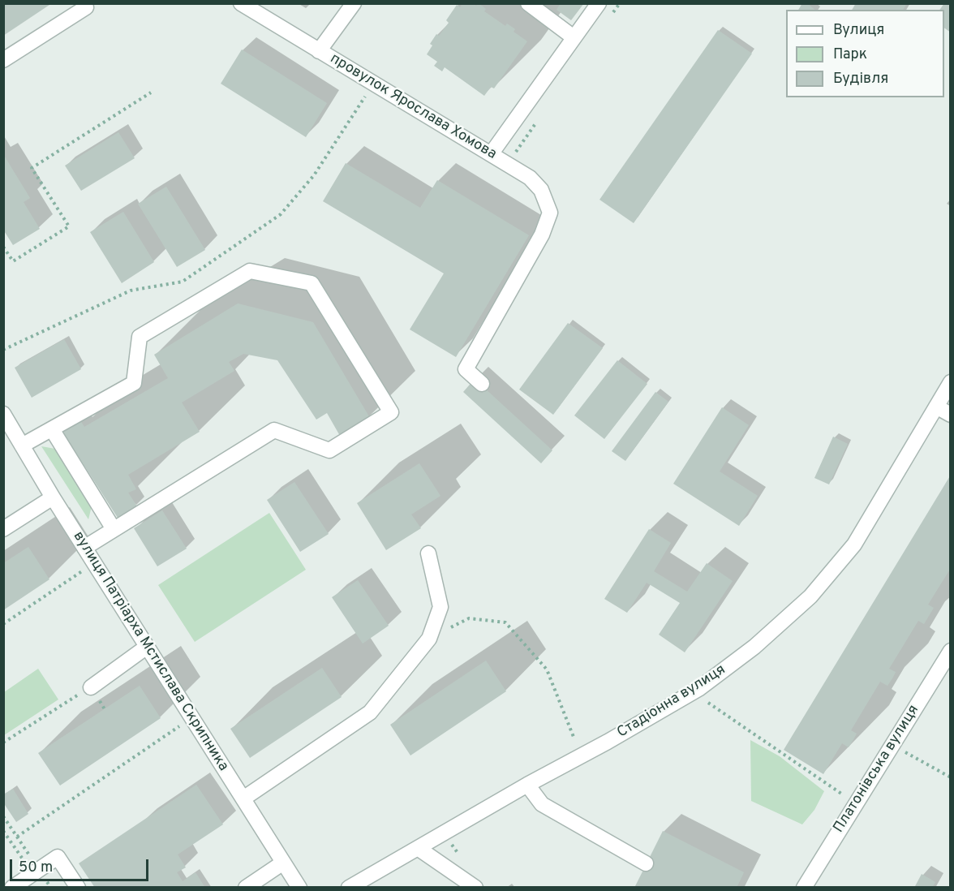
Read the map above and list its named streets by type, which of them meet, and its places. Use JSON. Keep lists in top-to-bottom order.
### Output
{
  "streets": {
    "street": [
      "провулок Ярослава Хомова",
      "вулиця Патріарха Мстислава Скрипника",
      "Стадіонна вулиця",
      "Платонівська вулиця"
    ]
  },
  "legend": ["Вулиця", "Парк", "Будівля"],
  "scale_bar": "50 m"
}
